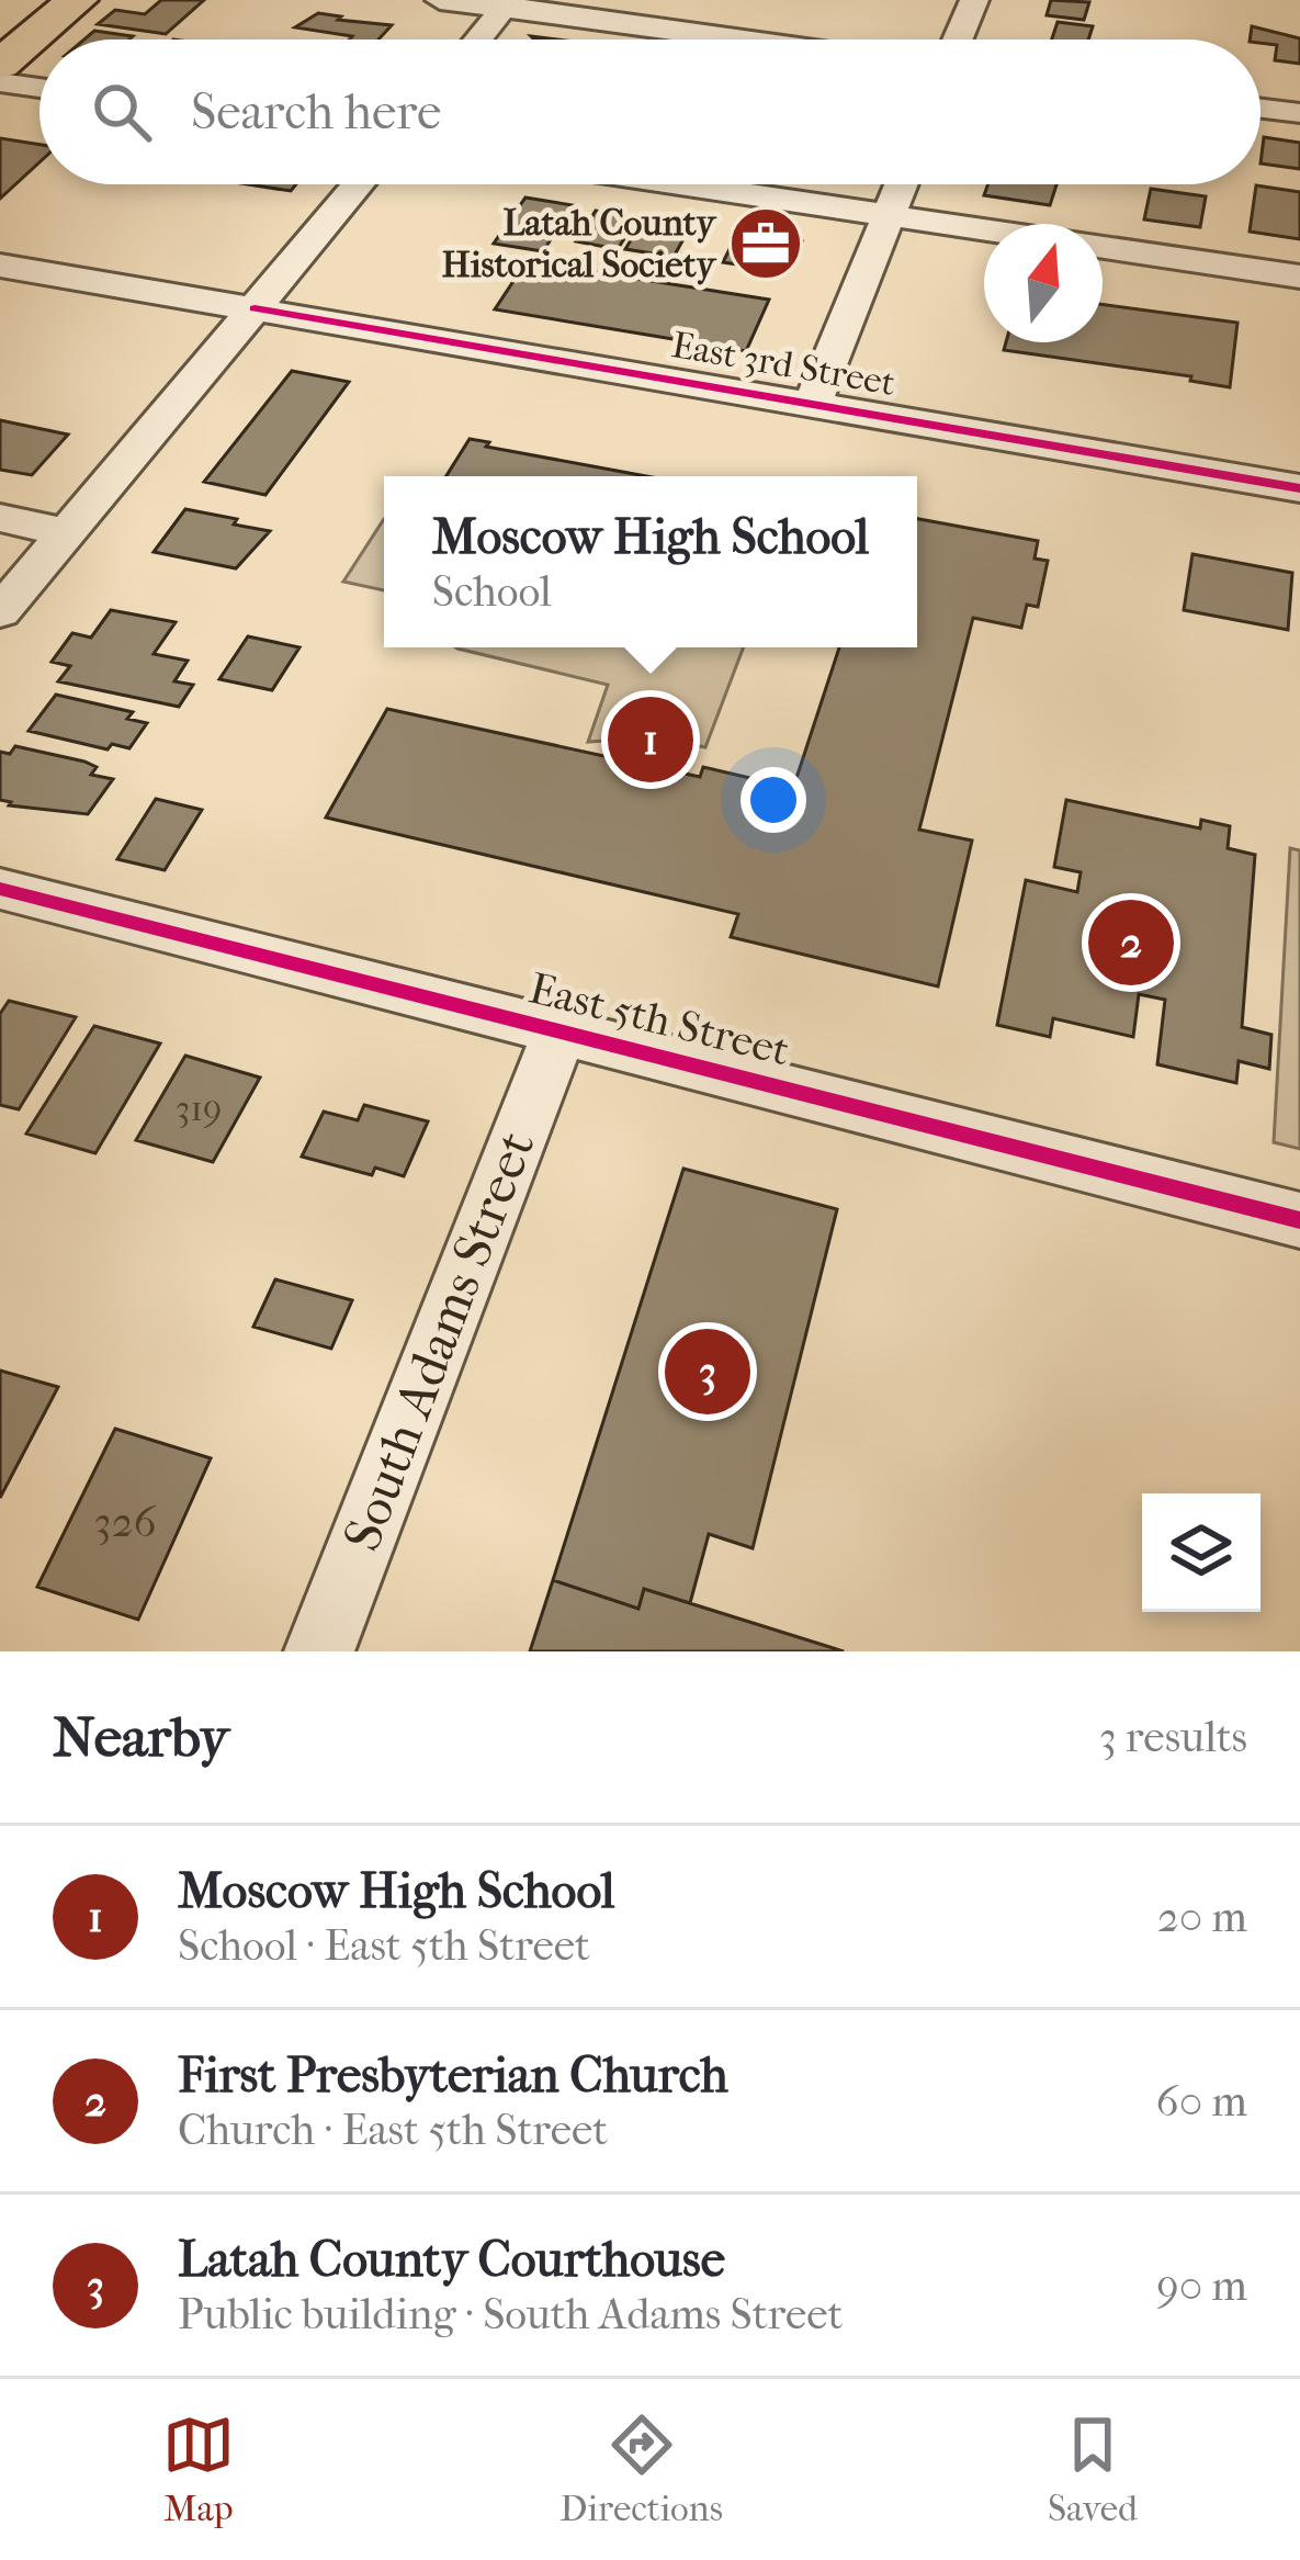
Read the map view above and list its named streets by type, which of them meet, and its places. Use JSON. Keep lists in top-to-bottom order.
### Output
{
  "streets": {
    "street": ["East 3rd Street", "East 5th Street", "South Adams Street"]
  },
  "crossings": [
    ["East 5th Street", "South Adams Street"]
  ],
  "places": {
    "office": ["Latah County Historical Society"]
  },
  "house_numbers": ["319", "326"],
  "north": "top",
  "page": {
    "search": "Search here",
    "popup": ["Moscow High School", "School"],
    "pins": ["1", "2", "3"],
    "heading": ["Nearby", "3 results"],
    "list": [
      {
        "mark": "1",
        "name": "Moscow High School",
        "note": "School · East 5th Street",
        "value": "20 m"
      },
      {
        "mark": "2",
        "name": "First Presbyterian Church",
        "note": "Church · East 5th Street",
        "value": "60 m"
      },
      {
        "mark": "3",
        "name": "Latah County Courthouse",
        "note": "Public building · South Adams Street",
        "value": "90 m"
      }
    ],
    "nav": ["Map", "Directions", "Saved"]
  }
}
